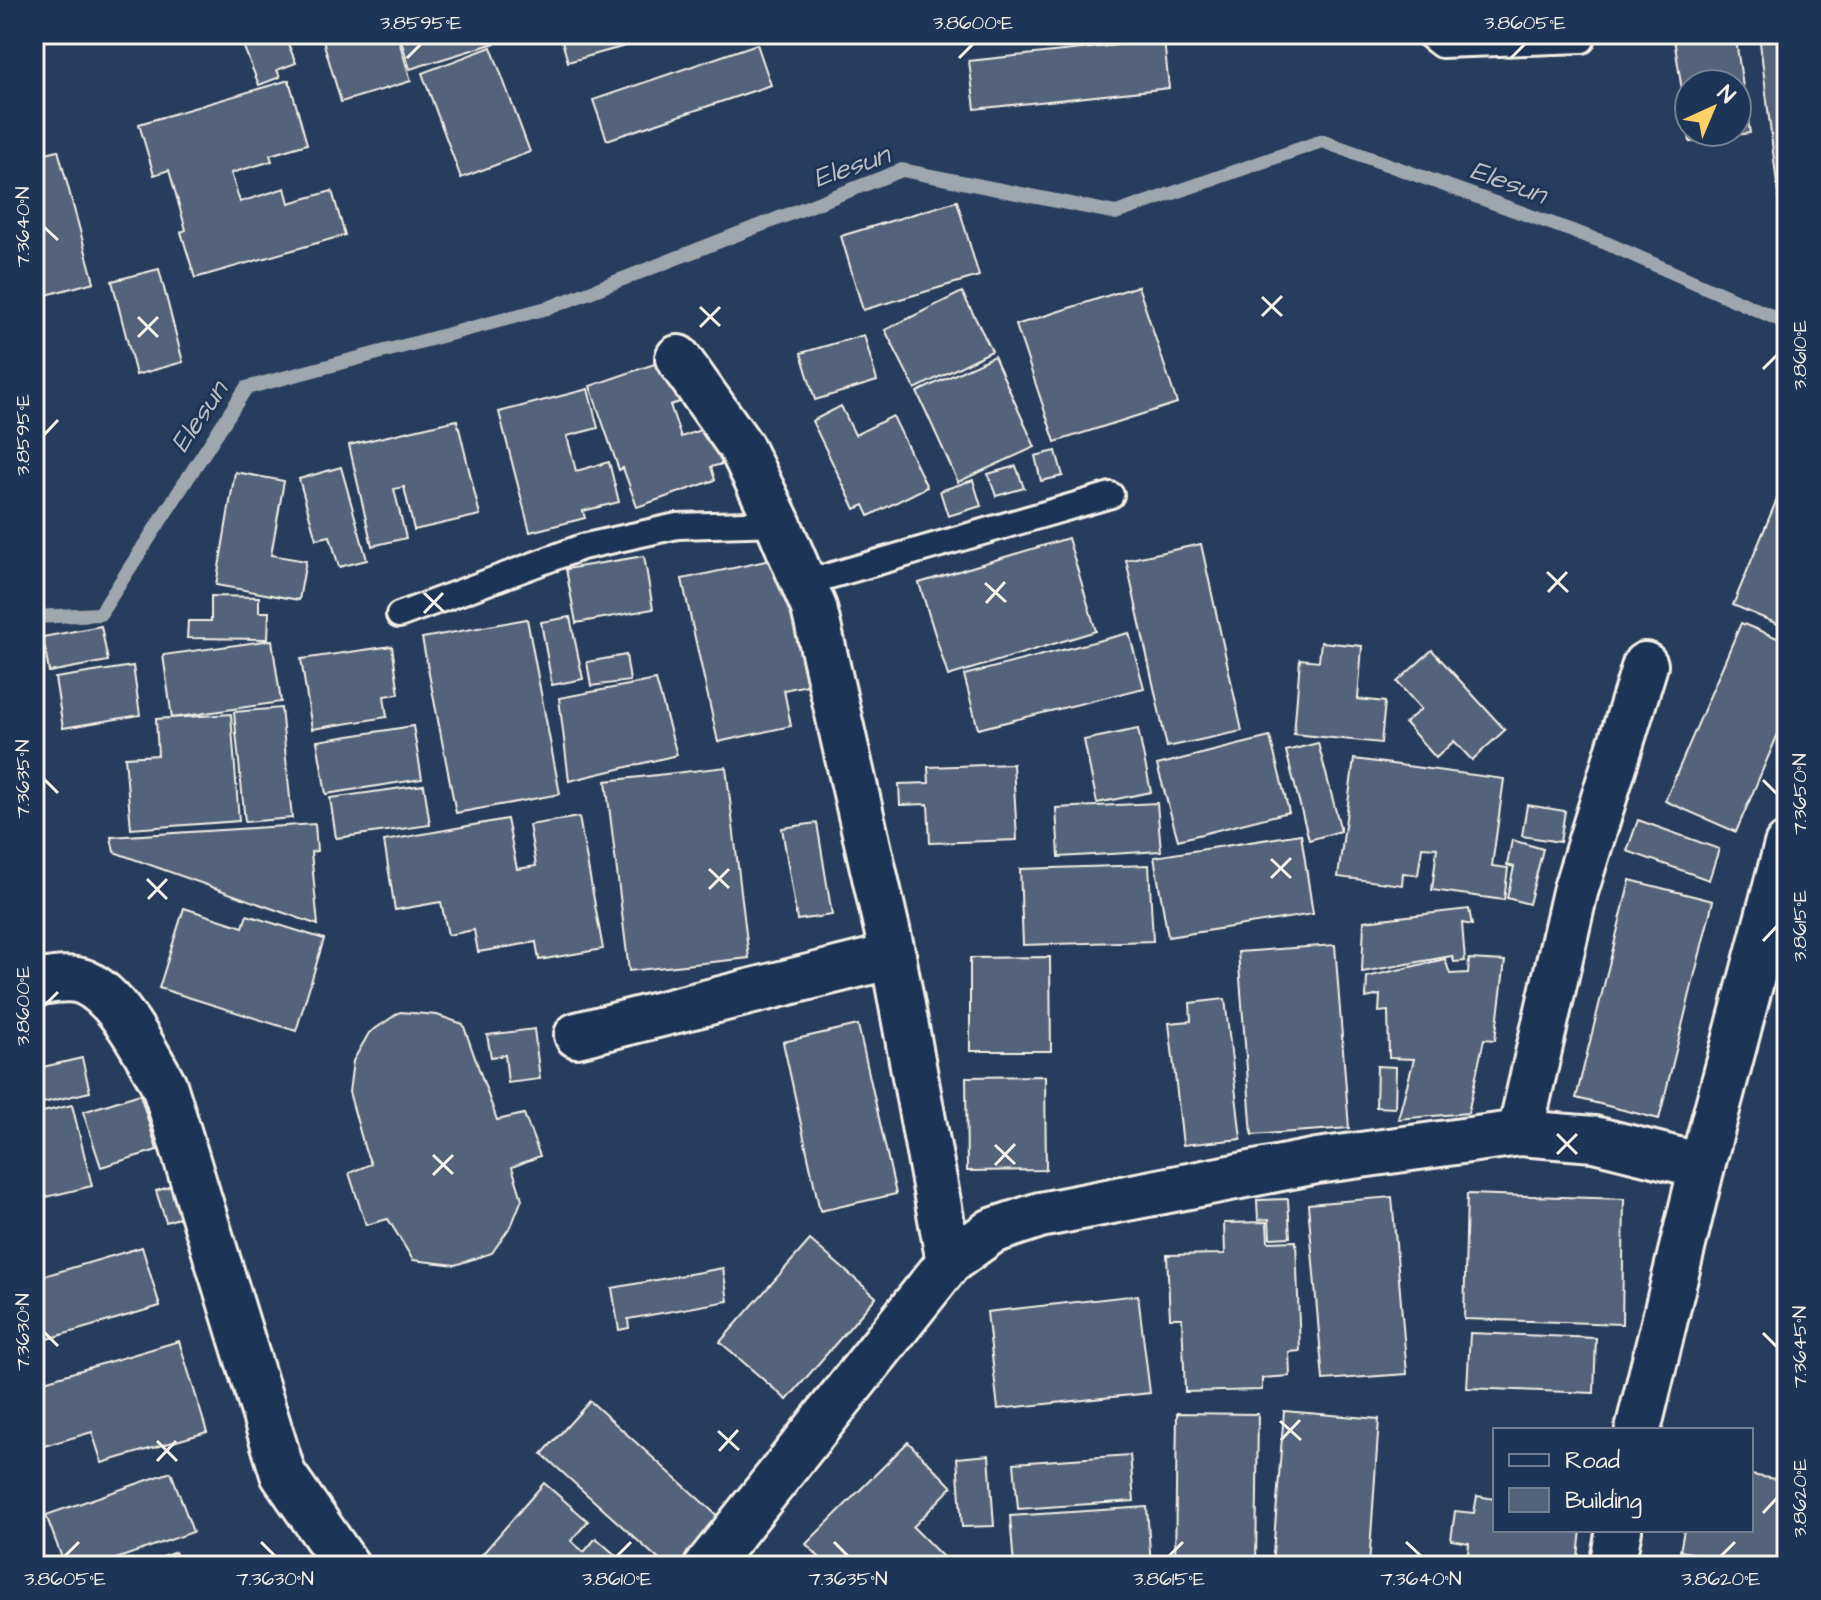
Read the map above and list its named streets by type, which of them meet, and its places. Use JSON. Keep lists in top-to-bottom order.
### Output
{
  "water": ["Elesun"],
  "legend": ["Road", "Building"],
  "north": "top right",
  "coordinates": [
    "3.8595°E",
    "3.8600°E",
    "3.8605°E",
    "7.3640°N",
    "3.8610°E",
    "7.3635°N",
    "7.3650°N",
    "3.8615°E",
    "7.3630°N",
    "7.3645°N",
    "3.8620°E"
  ]
}
